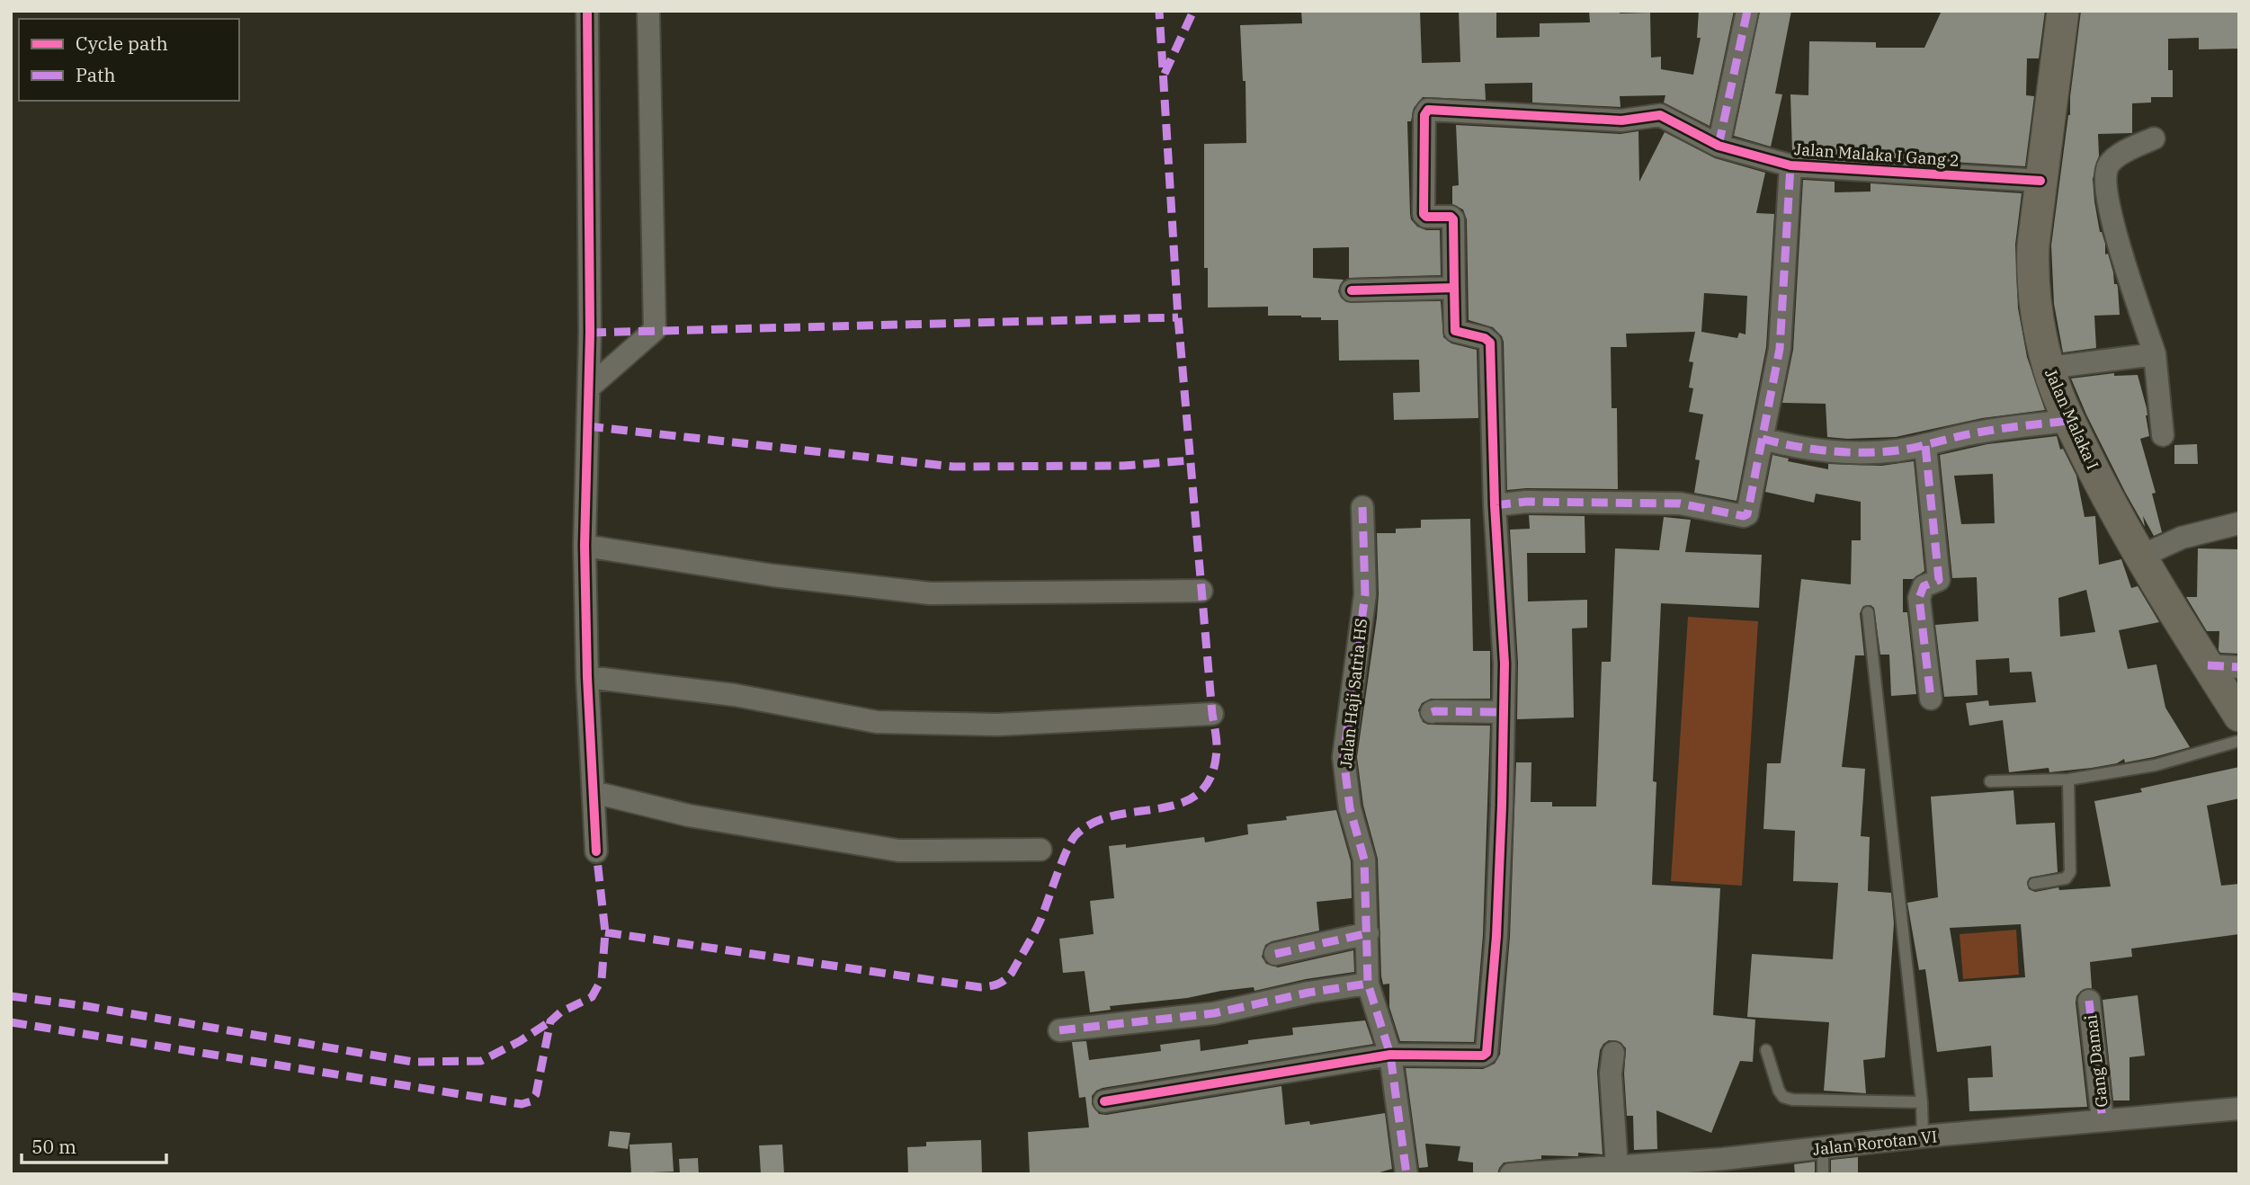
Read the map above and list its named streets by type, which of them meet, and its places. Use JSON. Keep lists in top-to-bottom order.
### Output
{
  "streets": {
    "street": [
      "Jalan Malaka I Gang 2",
      "Jalan Malaka I",
      "Jalan Haji Satria HS",
      "Gang Damai",
      "Jalan Rorotan VI"
    ]
  },
  "crossings": [
    ["Jalan Malaka I Gang 2", "Jalan Malaka I"],
    ["Gang Damai", "Jalan Rorotan VI"]
  ],
  "legend": ["Cycle path", "Path"],
  "scale_bar": "50 m"
}
